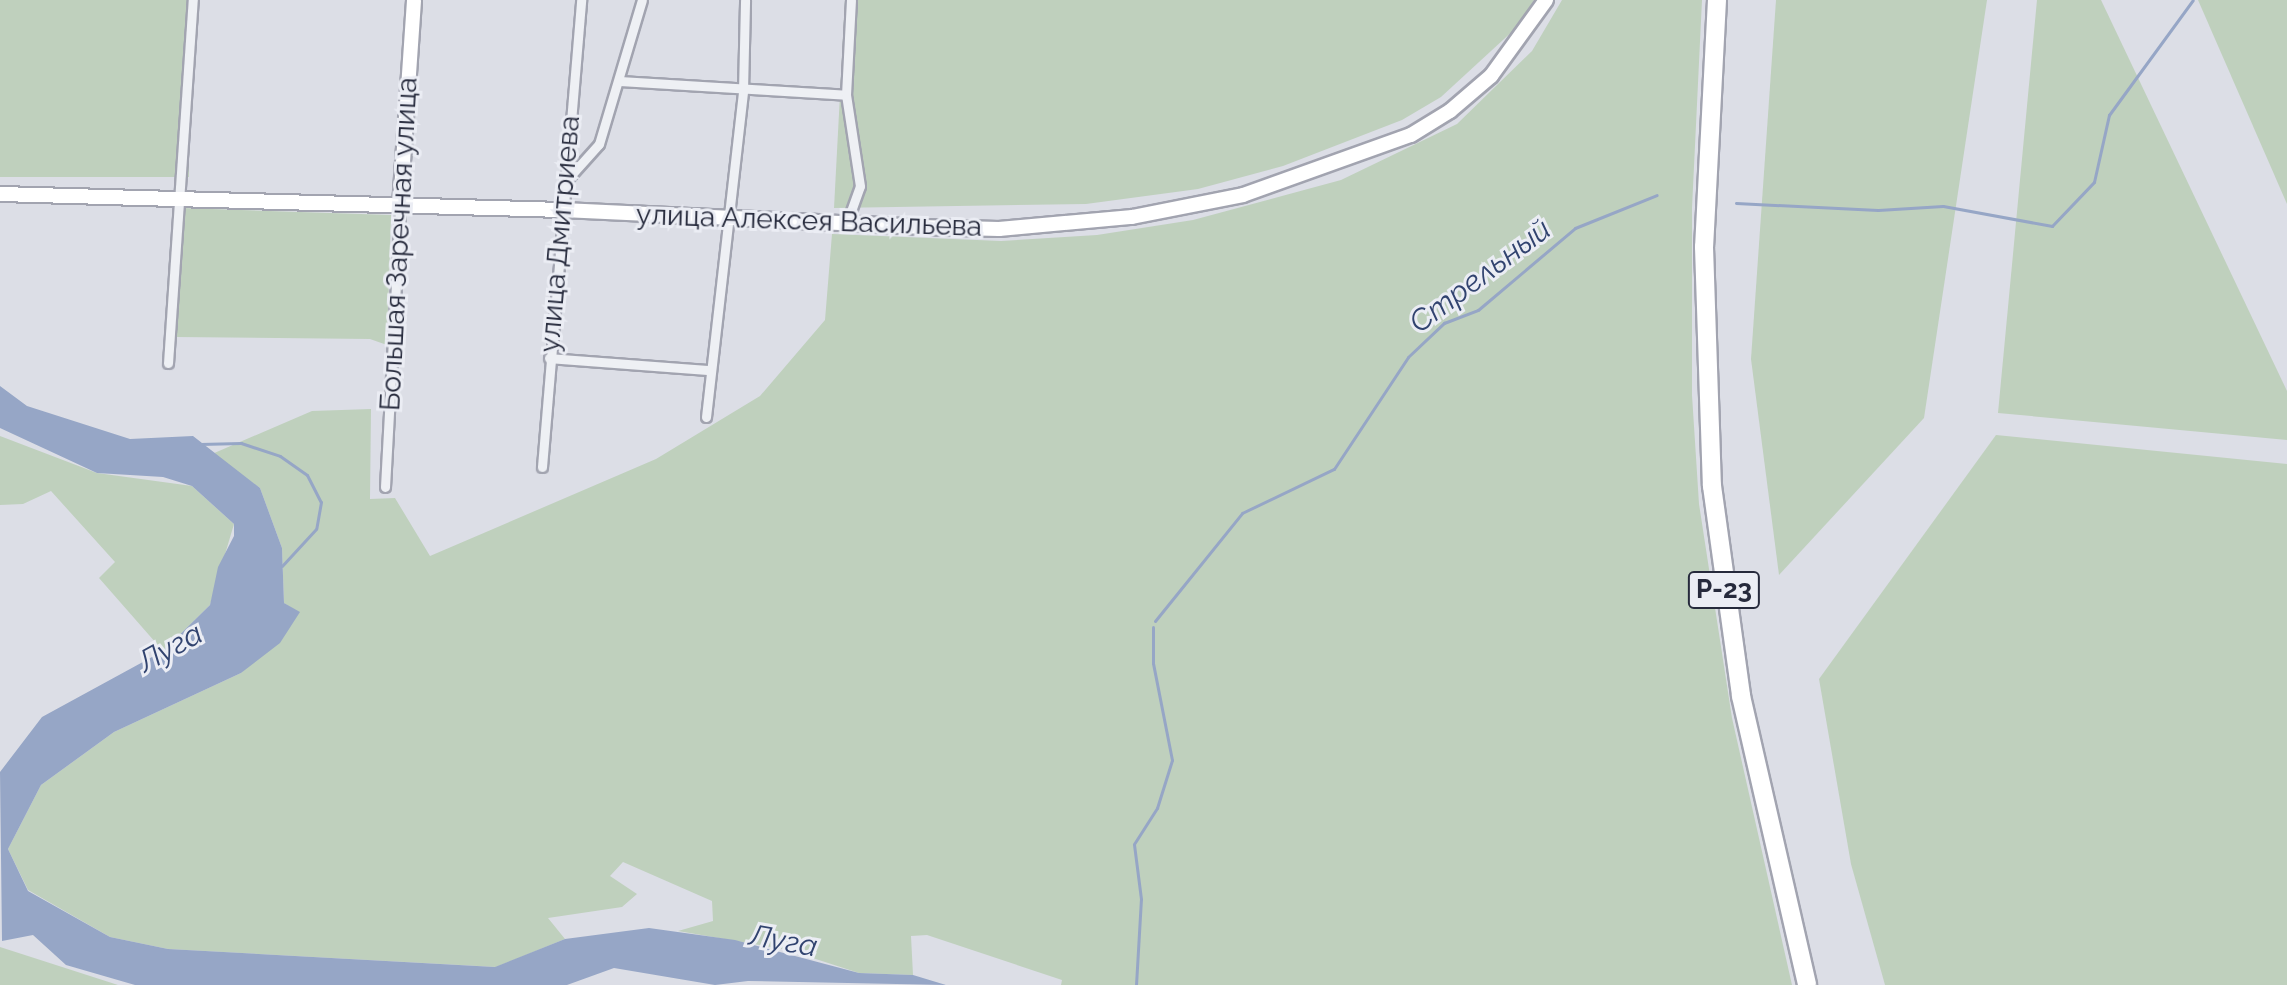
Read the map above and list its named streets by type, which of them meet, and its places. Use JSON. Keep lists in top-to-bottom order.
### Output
{
  "streets": {
    "highway": ["Р-23"],
    "main road": ["улица Алексея Васильева", "Большая Заречная улица"],
    "street": ["улица Дмитриева"]
  },
  "crossings": [
    ["улица Алексея Васильева", "улица Дмитриева"],
    ["улица Алексея Васильева", "Большая Заречная улица"]
  ],
  "water": ["Стрельный", "Луга"]
}
